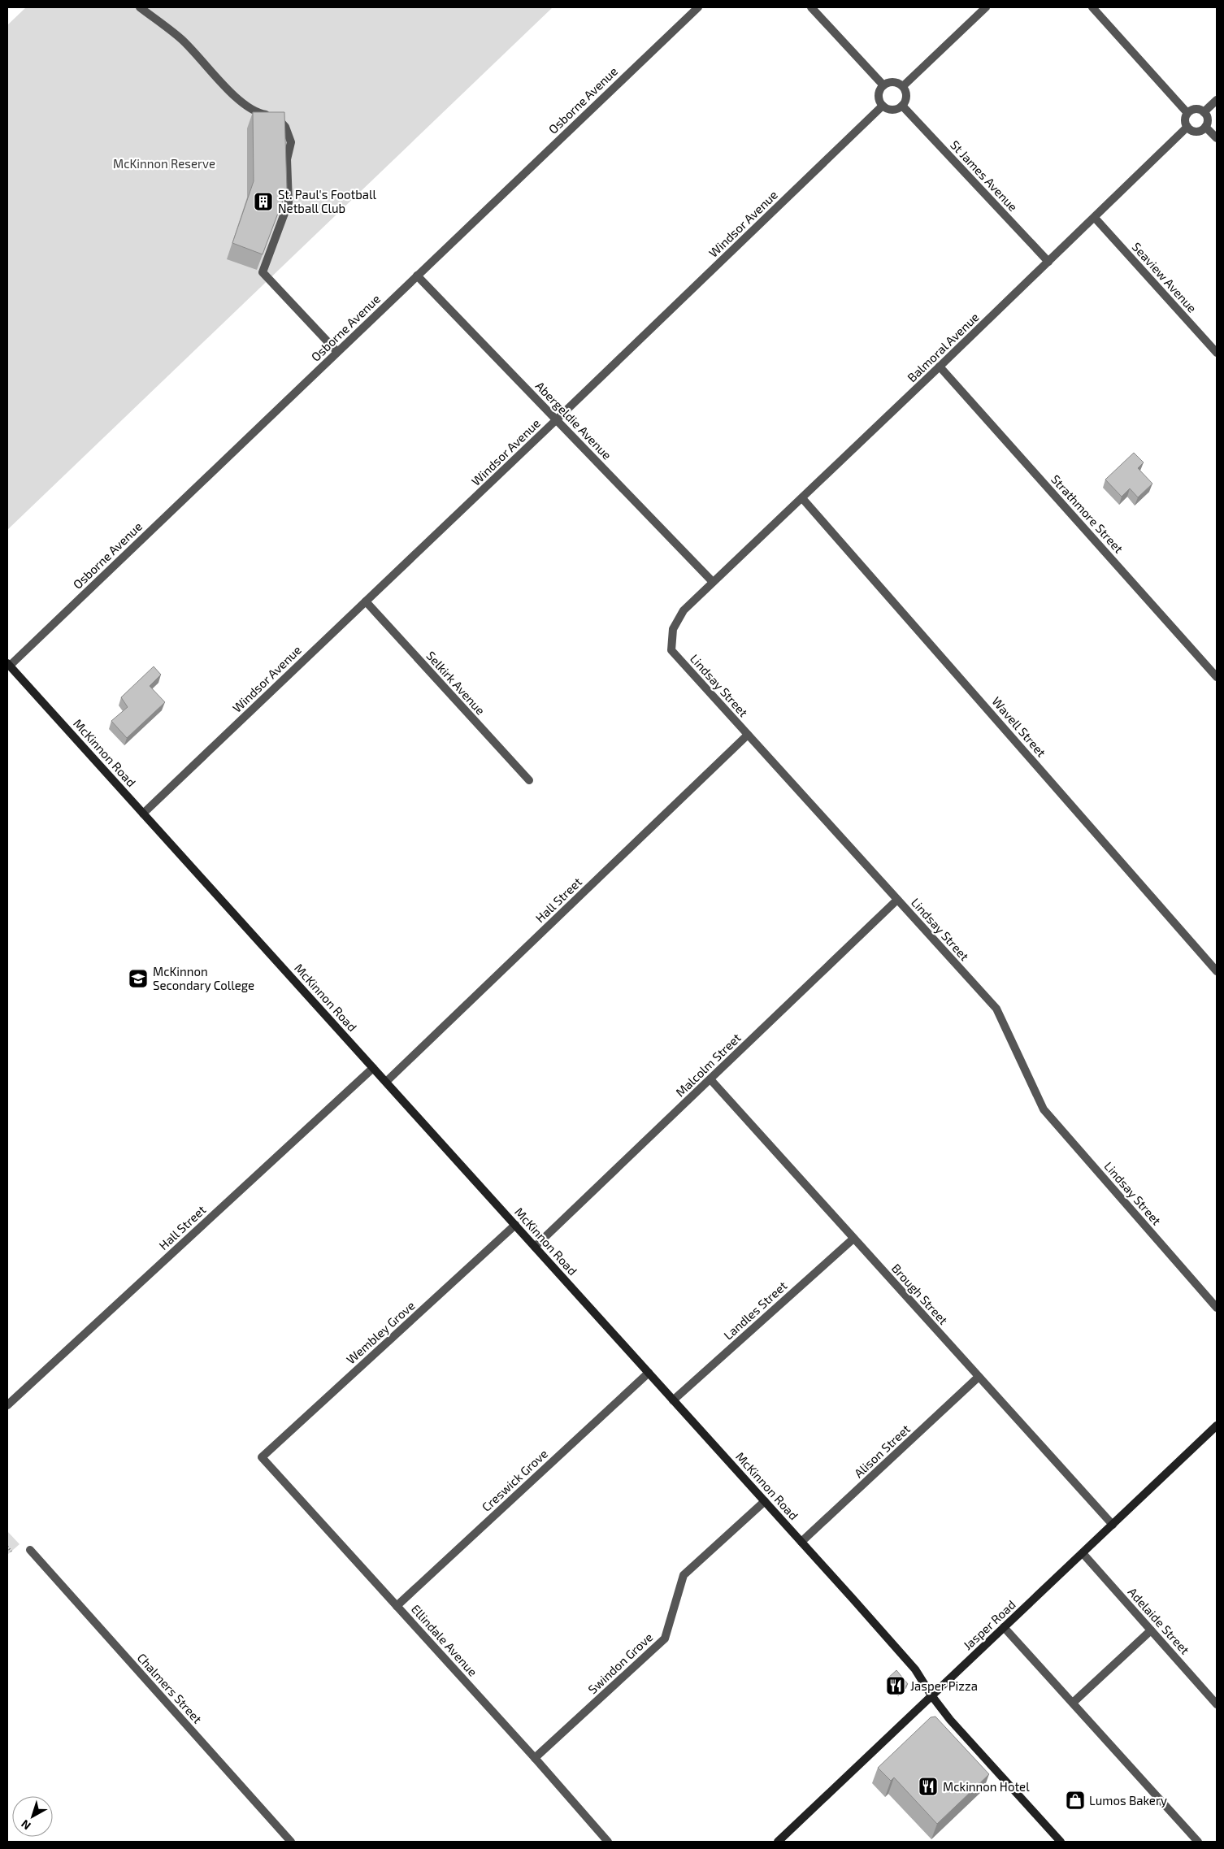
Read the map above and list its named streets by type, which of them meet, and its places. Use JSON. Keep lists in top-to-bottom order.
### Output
{
  "streets": {
    "street": [
      "Osborne Avenue",
      "St James Avenue",
      "Windsor Avenue",
      "Seaview Avenue",
      "Balmoral Avenue",
      "Abergeldie Avenue",
      "Strathmore Street",
      "Selkirk Avenue",
      "Lindsay Street",
      "Wavell Street",
      "McKinnon Road",
      "Hall Street",
      "Malcolm Street",
      "Brough Street",
      "Landles Street",
      "Wembley Grove",
      "Alison Street",
      "Creswick Grove",
      "Adelaide Street",
      "Jasper Road",
      "Ellindale Avenue",
      "Swindon Grove",
      "Chalmers Street"
    ]
  },
  "crossings": [
    ["Osborne Avenue", "Abergeldie Avenue"],
    ["Osborne Avenue", "McKinnon Road"],
    ["St James Avenue", "Windsor Avenue"],
    ["St James Avenue", "Balmoral Avenue"],
    ["Windsor Avenue", "Abergeldie Avenue"],
    ["Windsor Avenue", "Selkirk Avenue"],
    ["Windsor Avenue", "McKinnon Road"],
    ["Seaview Avenue", "Balmoral Avenue"],
    ["Balmoral Avenue", "Abergeldie Avenue"],
    ["Balmoral Avenue", "Strathmore Street"],
    ["Balmoral Avenue", "Lindsay Street"],
    ["Balmoral Avenue", "Wavell Street"],
    ["Abergeldie Avenue", "Lindsay Street"],
    ["Lindsay Street", "Hall Street"],
    ["Lindsay Street", "Malcolm Street"],
    ["McKinnon Road", "Hall Street"],
    ["McKinnon Road", "Malcolm Street"],
    ["McKinnon Road", "Landles Street"],
    ["McKinnon Road", "Wembley Grove"],
    ["McKinnon Road", "Alison Street"],
    ["McKinnon Road", "Creswick Grove"],
    ["McKinnon Road", "Jasper Road"],
    ["McKinnon Road", "Swindon Grove"],
    ["Malcolm Street", "Brough Street"],
    ["Brough Street", "Landles Street"],
    ["Brough Street", "Alison Street"],
    ["Brough Street", "Jasper Road"],
    ["Wembley Grove", "Ellindale Avenue"],
    ["Creswick Grove", "Ellindale Avenue"],
    ["Adelaide Street", "Jasper Road"],
    ["Ellindale Avenue", "Swindon Grove"]
  ],
  "parks": ["McKinnon Reserve"],
  "places": {
    "building": ["St. Paul's Football Netball Club"],
    "school or university": ["McKinnon Secondary College"],
    "restaurant": ["Jasper Pizza", "Mckinnon Hotel"],
    "shop": ["Lumos Bakery"]
  },
  "north": "bottom left"
}
